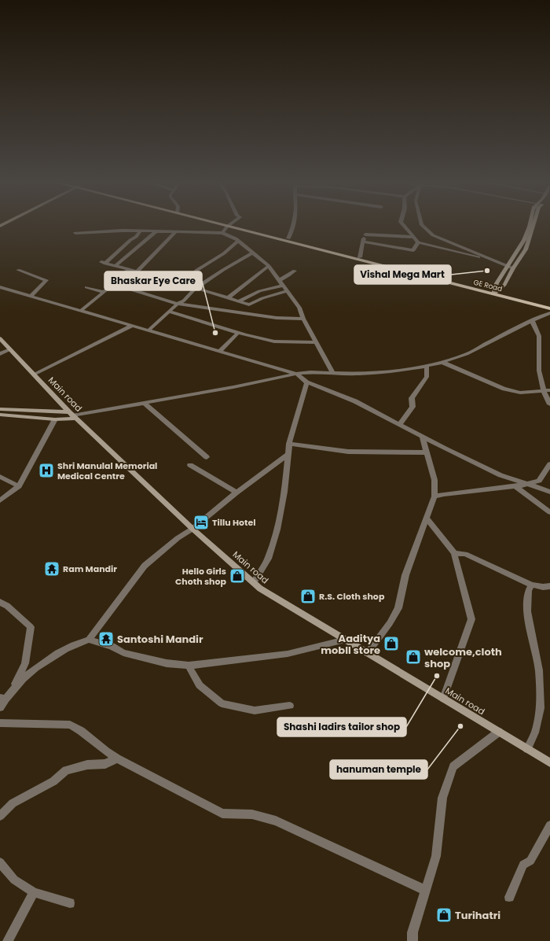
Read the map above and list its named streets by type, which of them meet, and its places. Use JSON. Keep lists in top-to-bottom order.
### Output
{
  "streets": {
    "main road": ["GE Road"],
    "street": ["Main road"]
  },
  "places": {
    "other": [
      "Vishal Mega Mart",
      "Bhaskar Eye Care",
      "Shashi ladirs tailor shop",
      "hanuman temple"
    ],
    "hospital": ["Shri Manulal Memorial Medical Centre"],
    "hotel": ["Tillu Hotel"],
    "temple": ["Ram Mandir", "Santoshi Mandir"],
    "shop": [
      "Hello Girls Choth shop",
      "R.S. Cloth shop",
      "Aaditya mobIl store",
      "welcome,cloth shop",
      "Turihatri"
    ]
  }
}
